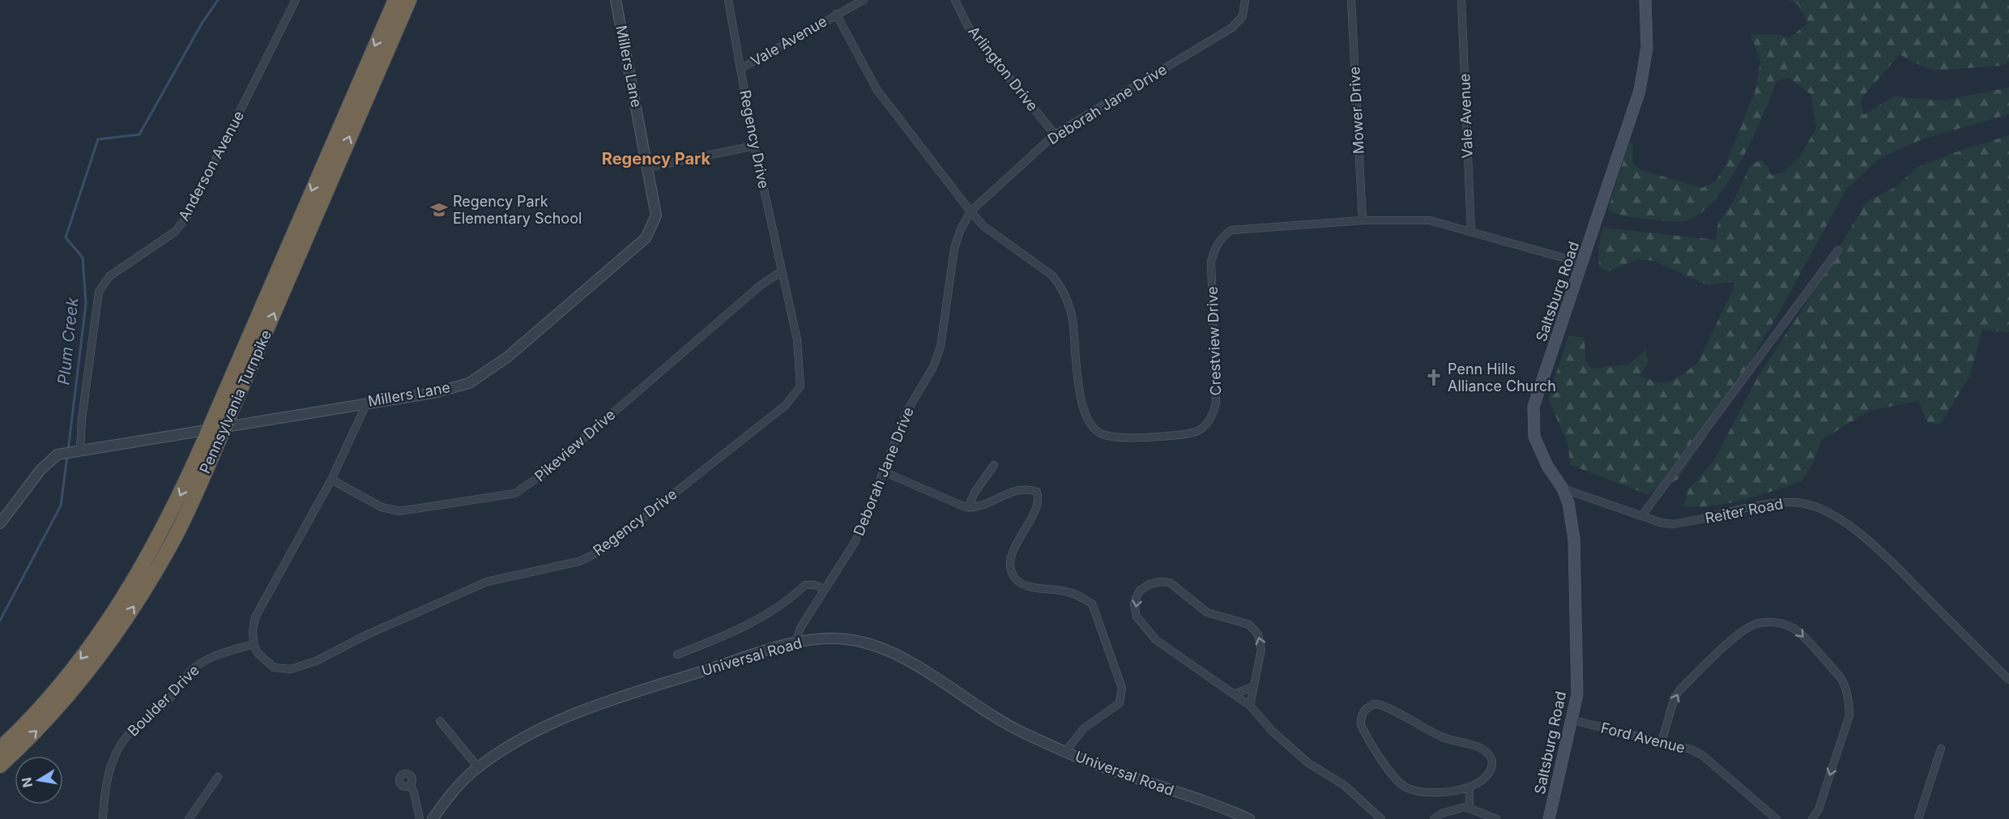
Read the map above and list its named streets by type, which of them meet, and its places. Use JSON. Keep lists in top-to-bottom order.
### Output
{
  "streets": {
    "highway": ["Pennsylvania Turnpike"],
    "main road": ["Saltsburg Road"],
    "street": [
      "Vale Avenue",
      "Millers Lane",
      "Arlington Drive",
      "Deborah Jane Drive",
      "Mower Drive",
      "Regency Drive",
      "Anderson Avenue",
      "Crestview Drive",
      "Pikeview Drive",
      "Reiter Road",
      "Universal Road",
      "Boulder Drive",
      "Ford Avenue"
    ]
  },
  "crossings": [
    ["Vale Avenue", "Regency Drive"],
    ["Vale Avenue", "Crestview Drive"],
    ["Millers Lane", "Anderson Avenue"],
    ["Arlington Drive", "Deborah Jane Drive"],
    ["Deborah Jane Drive", "Crestview Drive"],
    ["Deborah Jane Drive", "Universal Road"],
    ["Mower Drive", "Crestview Drive"],
    ["Regency Drive", "Pikeview Drive"],
    ["Regency Drive", "Boulder Drive"],
    ["Saltsburg Road", "Crestview Drive"],
    ["Saltsburg Road", "Reiter Road"],
    ["Saltsburg Road", "Ford Avenue"]
  ],
  "districts": ["Regency Park"],
  "water": ["Plum Creek"],
  "places": {
    "school or university": ["Regency Park Elementary School"],
    "church": ["Penn Hills Alliance Church"]
  },
  "north": "left"
}
